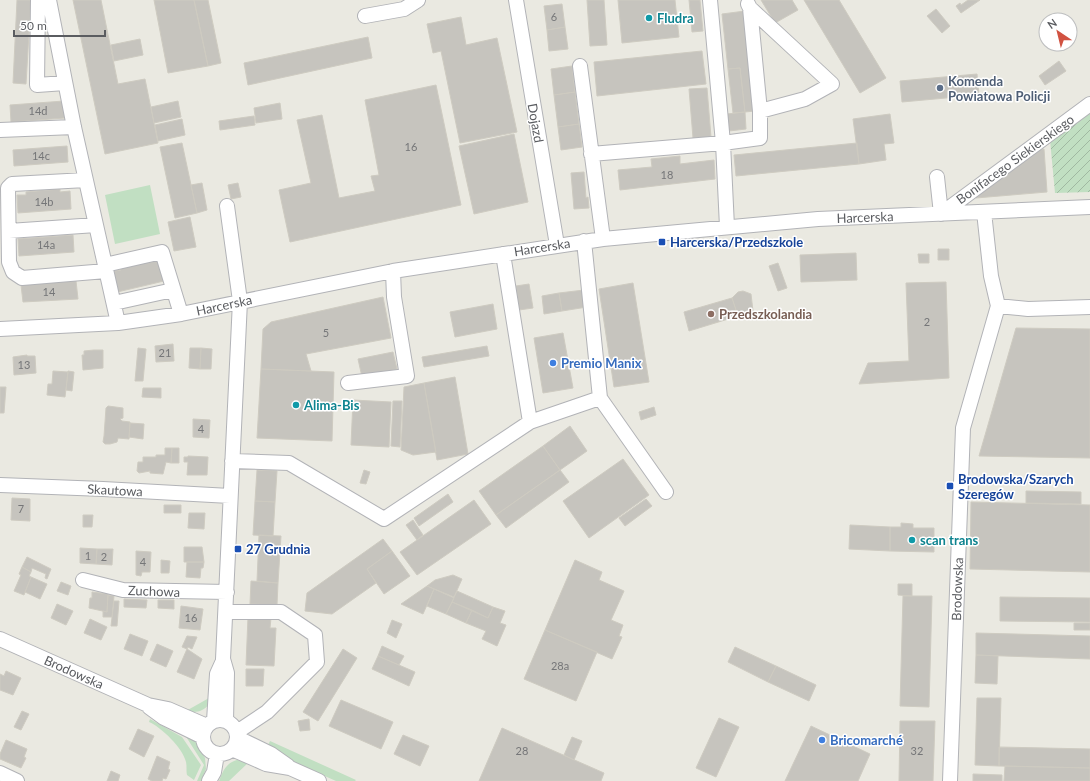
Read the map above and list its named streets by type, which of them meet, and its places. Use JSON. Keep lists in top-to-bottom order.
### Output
{
  "streets": {
    "street": [
      "Dojazd",
      "Bonifacego Siekierskiego",
      "Harcerska",
      "Skautowa",
      "Brodowska",
      "Zuchowa"
    ]
  },
  "crossings": [
    ["Dojazd", "Harcerska"],
    ["Bonifacego Siekierskiego", "Harcerska"]
  ],
  "places": {
    "other": [
      "Fludra",
      "Komenda Powiatowa Policji",
      "Przedszkolandia",
      "Premio Manix",
      "Alima-Bis",
      "scan trans",
      "Bricomarché"
    ],
    "transit": ["Harcerska/Przedszkole", "Brodowska/Szarych Szeregów", "27 Grudnia"]
  },
  "house_numbers": [
    "6",
    "14d",
    "16",
    "14c",
    "18",
    "14b",
    "14a",
    "14",
    "2",
    "5",
    "21",
    "13",
    "4",
    "7",
    "1",
    "2",
    "4",
    "16",
    "28a",
    "28",
    "32"
  ],
  "scale_bar": "50 m",
  "north": "top left"
}
